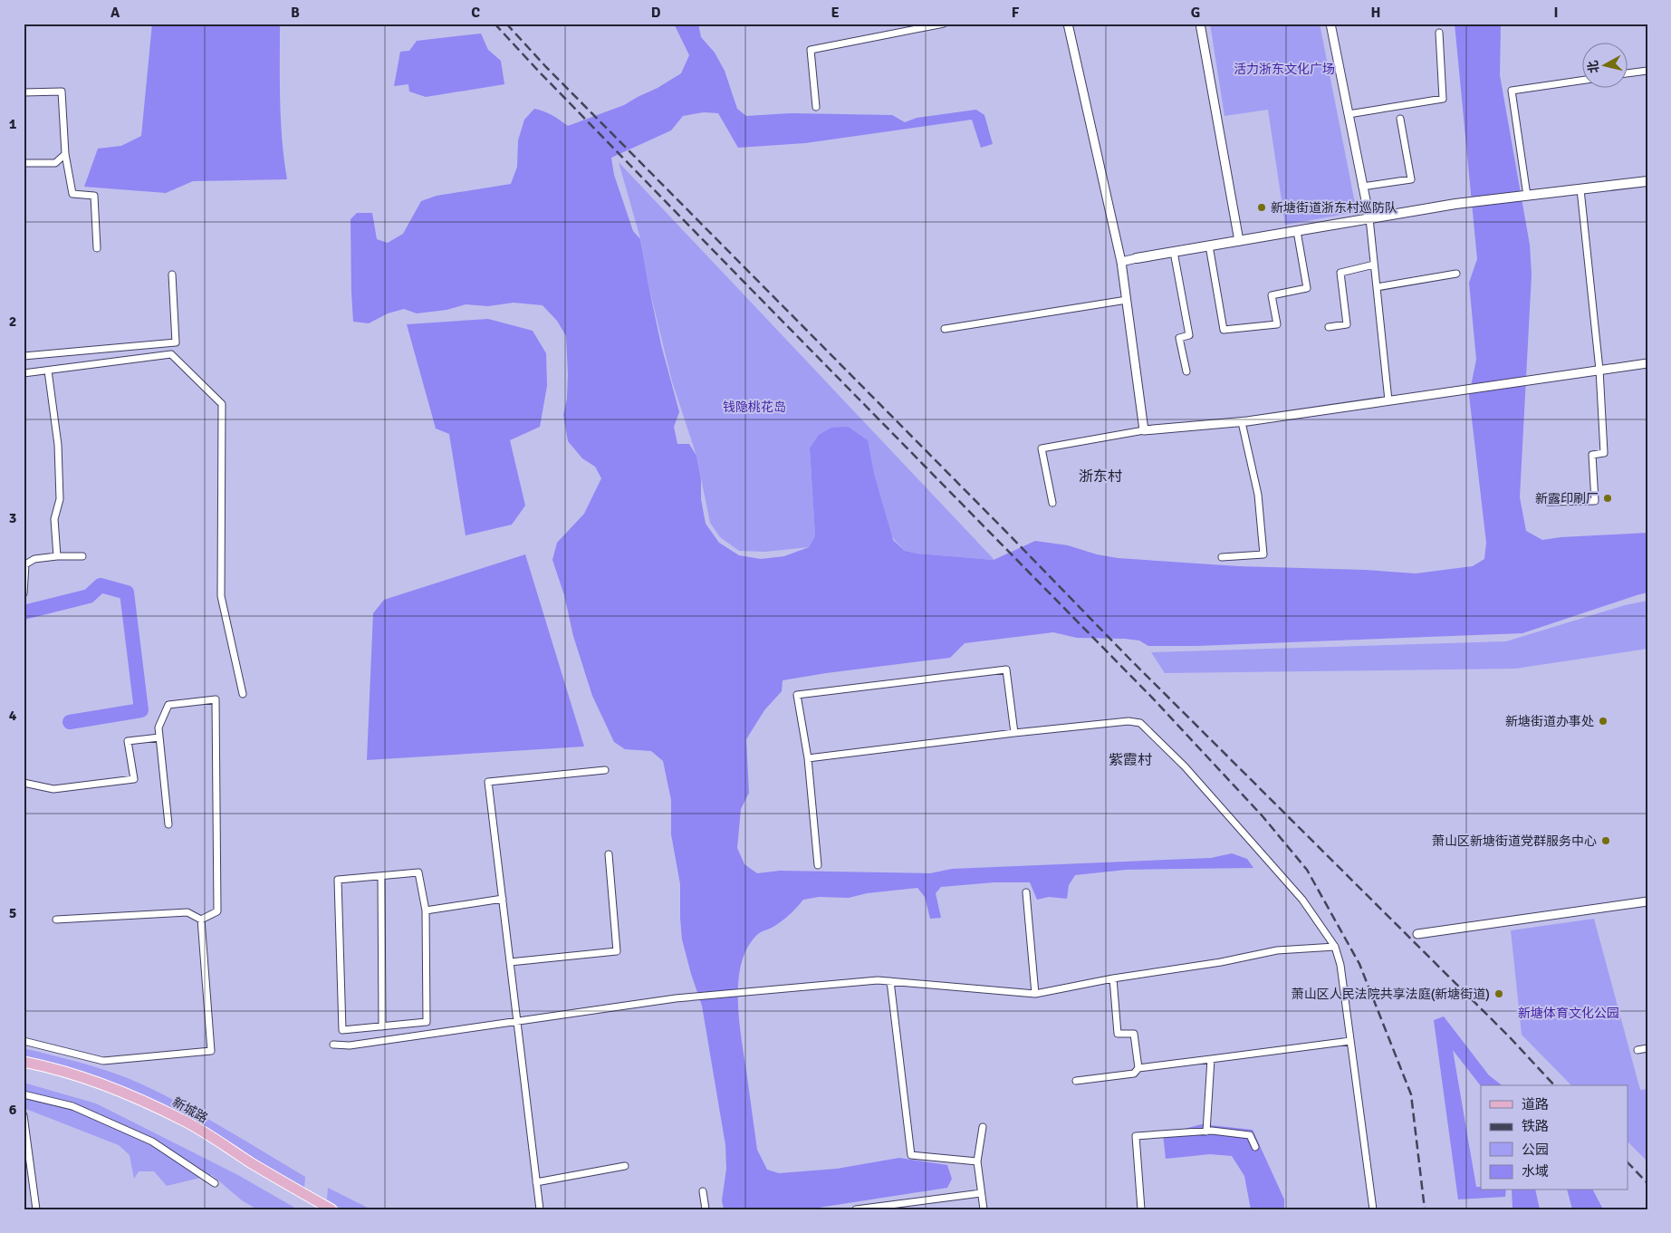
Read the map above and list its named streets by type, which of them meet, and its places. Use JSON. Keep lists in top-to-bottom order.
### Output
{
  "streets": {
    "main road": ["新城路"]
  },
  "districts": ["浙东村", "紫霞村"],
  "parks": ["活力浙东文化广场", "钱隐桃花岛", "新塘体育文化公园"],
  "places": [
    "新塘街道浙东村巡防队",
    "新露印刷厂",
    "新塘街道办事处",
    "萧山区新塘街道党群服务中心",
    "萧山区人民法院共享法庭(新塘街道)"
  ],
  "legend": [
    "道路",
    "铁路",
    "公园",
    "水域"
  ],
  "north": "left",
  "grid": {
    "columns": [
      "A",
      "B",
      "C",
      "D",
      "E",
      "F",
      "G",
      "H",
      "I"
    ],
    "rows": [
      "1",
      "2",
      "3",
      "4",
      "5",
      "6"
    ]
  }
}
